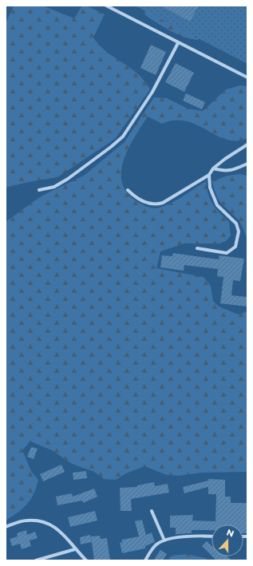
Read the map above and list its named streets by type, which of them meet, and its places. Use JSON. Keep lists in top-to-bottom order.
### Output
{
  "north": "top"
}
